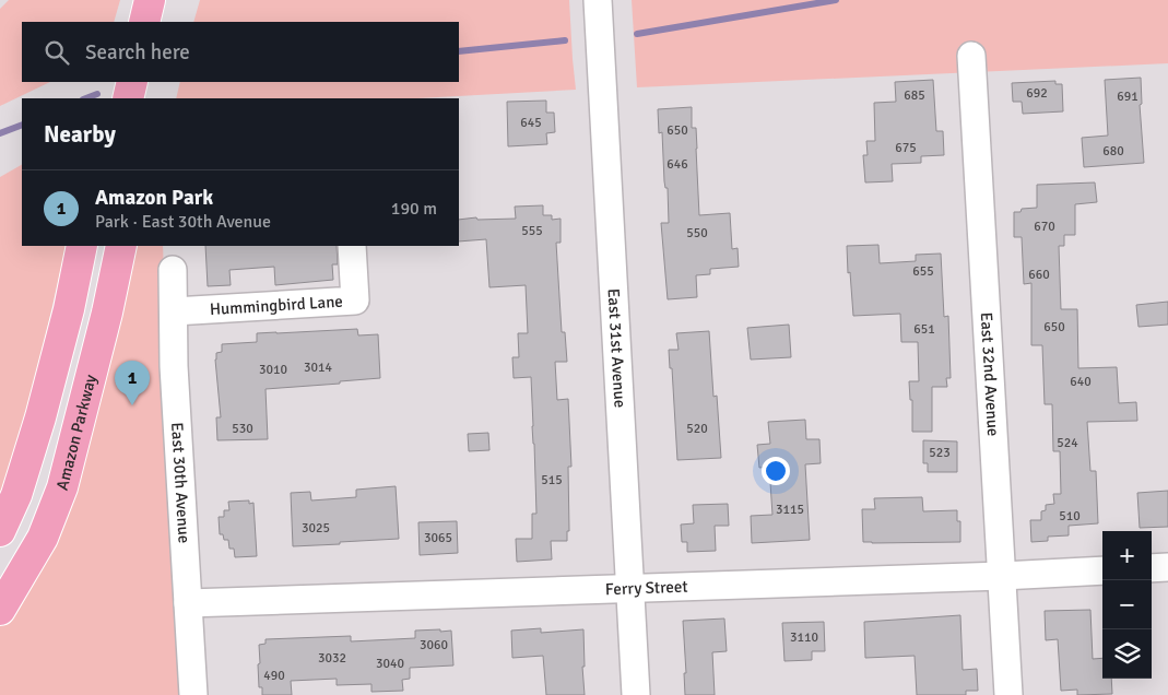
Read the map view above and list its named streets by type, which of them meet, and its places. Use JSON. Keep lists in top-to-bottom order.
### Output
{
  "streets": {
    "main road": ["Amazon Parkway"],
    "street": [
      "Hummingbird Lane",
      "East 31st Avenue",
      "East 32nd Avenue",
      "East 30th Avenue",
      "Ferry Street"
    ]
  },
  "crossings": [
    ["Hummingbird Lane", "East 30th Avenue"],
    ["East 31st Avenue", "Ferry Street"],
    ["East 32nd Avenue", "Ferry Street"],
    ["East 30th Avenue", "Ferry Street"]
  ],
  "house_numbers": [
    "692",
    "685",
    "691",
    "645",
    "650",
    "675",
    "680",
    "646",
    "670",
    "555",
    "550",
    "655",
    "660",
    "650",
    "651",
    "3014",
    "3010",
    "640",
    "530",
    "520",
    "524",
    "523",
    "515",
    "3115",
    "510",
    "3025",
    "3065",
    "3110",
    "3060",
    "3032",
    "3040",
    "490"
  ],
  "page": {
    "search": "Search here",
    "heading": "Nearby",
    "list": [
      {
        "mark": "1",
        "name": "Amazon Park",
        "note": "Park · East 30th Avenue",
        "value": "190 m"
      }
    ],
    "pins": "1",
    "map_buttons": ["+", "−"]
  }
}
